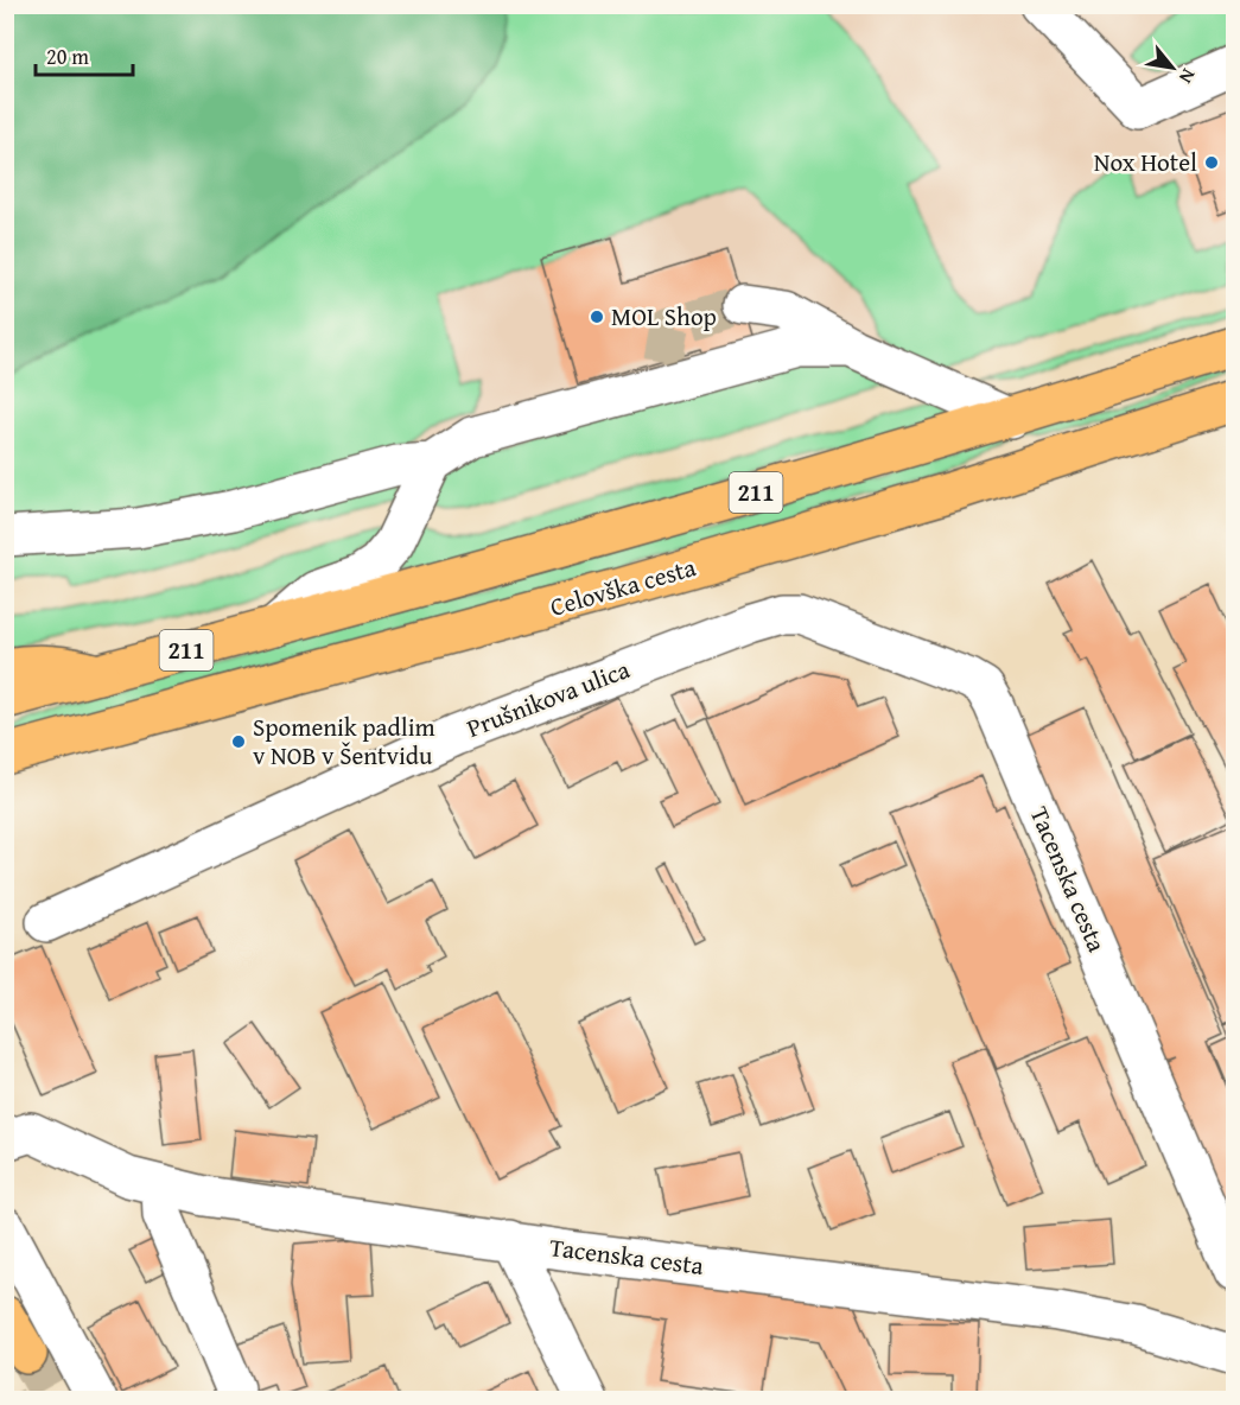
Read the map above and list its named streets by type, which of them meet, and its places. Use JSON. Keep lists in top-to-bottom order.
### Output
{
  "streets": {
    "main road": ["211", "Celovška cesta"],
    "street": ["Prušnikova ulica", "Tacenska cesta"]
  },
  "crossings": [
    ["Prušnikova ulica", "Tacenska cesta"]
  ],
  "places": ["Nox Hotel", "MOL Shop", "Spomenik padlim v NOB v Šentvidu"],
  "scale_bar": "20 m",
  "north": "bottom right"
}
